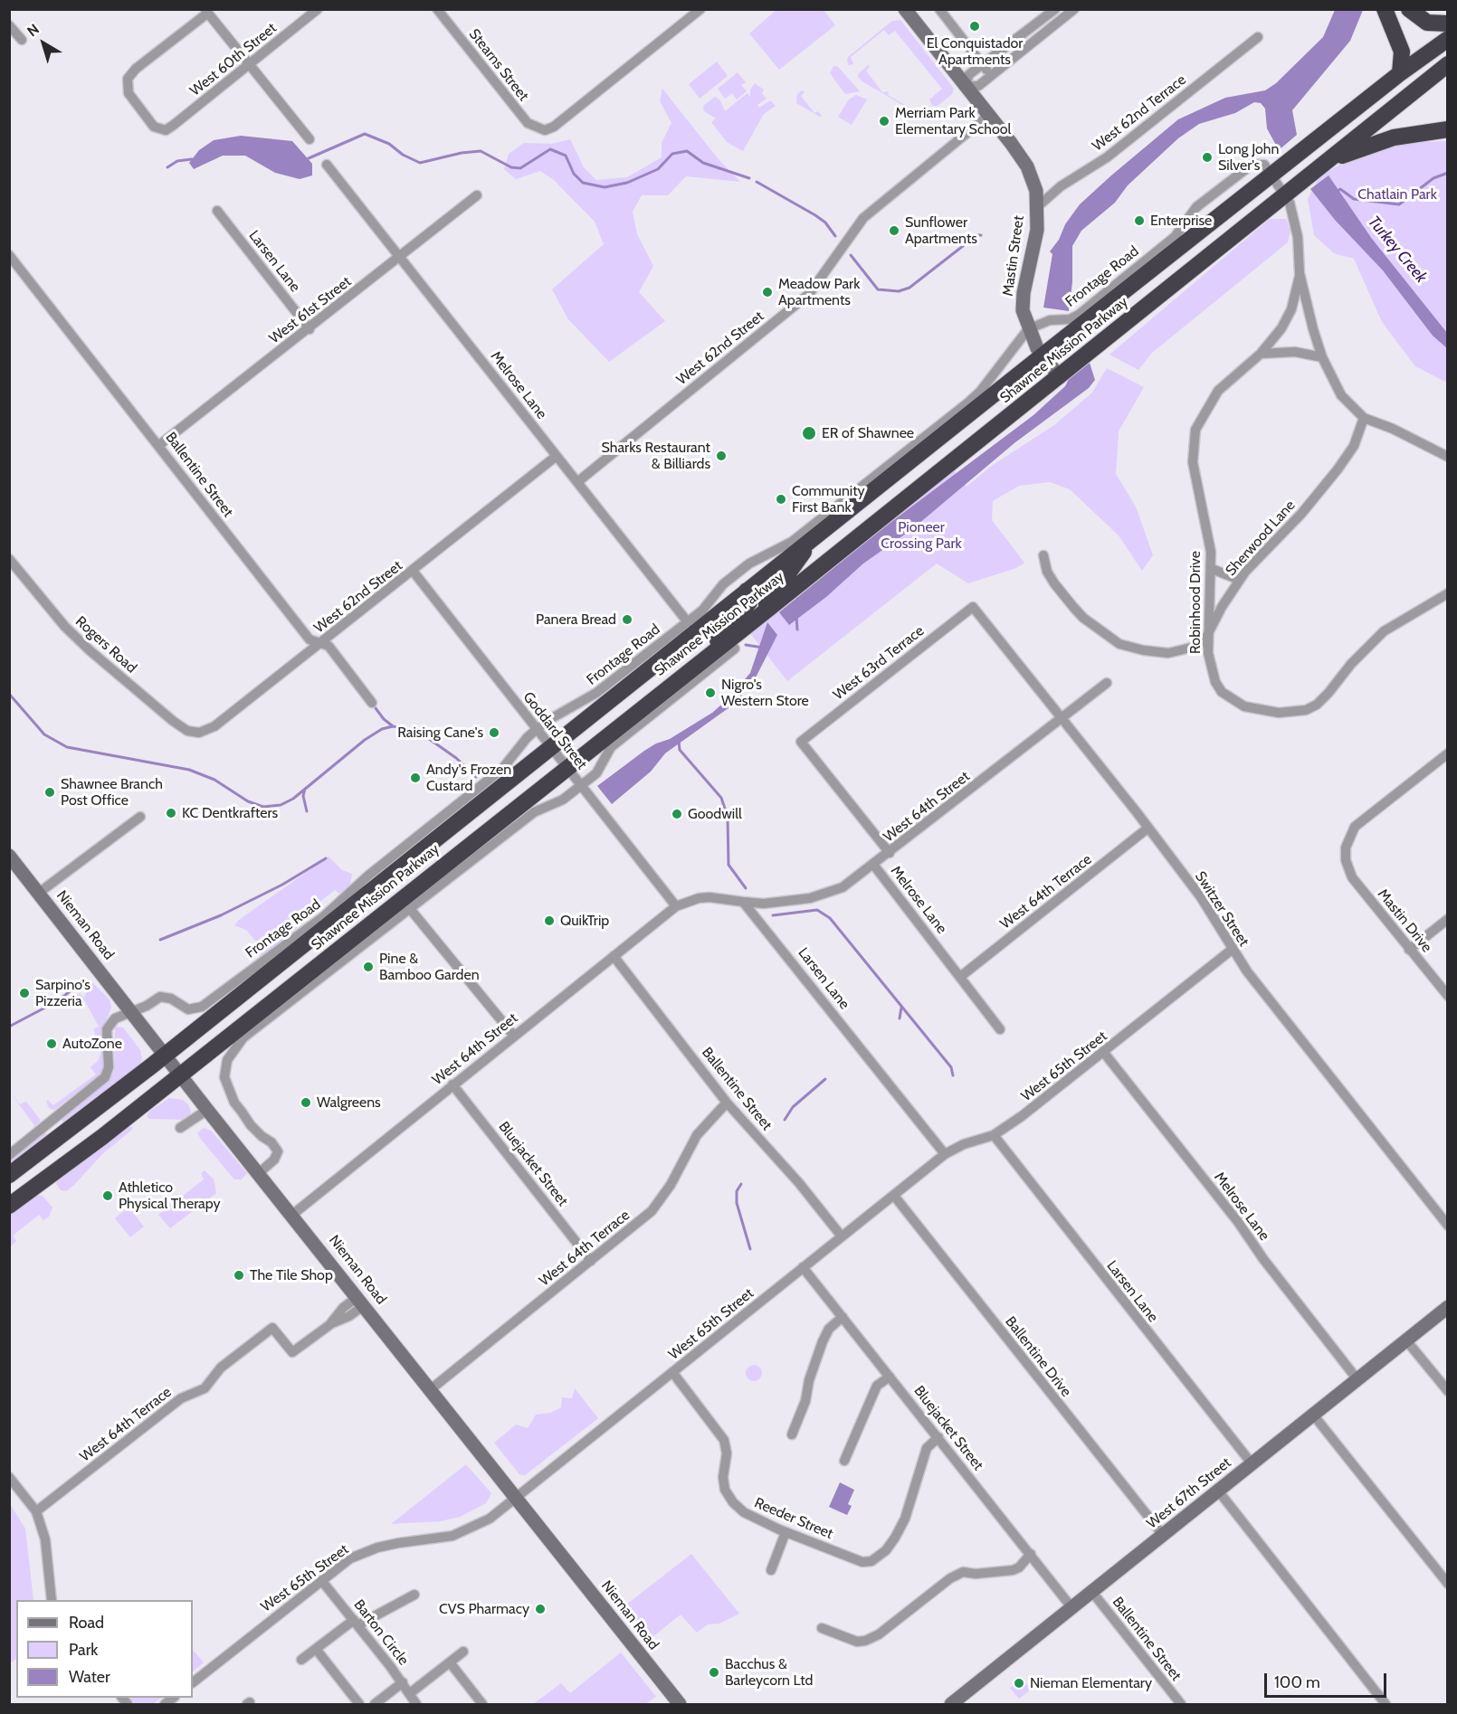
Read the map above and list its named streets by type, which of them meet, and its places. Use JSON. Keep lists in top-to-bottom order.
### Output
{
  "streets": {
    "highway": ["Shawnee Mission Parkway"],
    "main road": ["Mastin Street", "Nieman Road", "West 67th Street"],
    "street": [
      "West 60th Street",
      "Stearns Street",
      "West 62nd Terrace",
      "Larsen Lane",
      "Frontage Road",
      "West 61st Street",
      "West 62nd Street",
      "Melrose Lane",
      "Ballentine Street",
      "Sherwood Lane",
      "Robinhood Drive",
      "Rogers Road",
      "West 63rd Terrace",
      "Goddard Street",
      "West 64th Street",
      "West 64th Terrace",
      "Switzer Street",
      "Mastin Drive",
      "West 65th Street",
      "Bluejacket Street",
      "Ballentine Drive",
      "Reeder Street",
      "Barton Circle"
    ]
  },
  "crossings": [
    ["West 62nd Terrace", "Mastin Street"],
    ["Mastin Street", "Frontage Road"],
    ["Mastin Street", "West 62nd Street"],
    ["Mastin Street", "Shawnee Mission Parkway"],
    ["Larsen Lane", "West 61st Street"],
    ["Larsen Lane", "West 64th Street"],
    ["Larsen Lane", "West 65th Street"],
    ["Larsen Lane", "West 67th Street"],
    ["Frontage Road", "Shawnee Mission Parkway"],
    ["Frontage Road", "Melrose Lane"],
    ["Frontage Road", "Robinhood Drive"],
    ["Frontage Road", "Goddard Street"],
    ["Frontage Road", "Nieman Road"],
    ["West 61st Street", "Melrose Lane"],
    ["West 61st Street", "Ballentine Street"],
    ["West 62nd Street", "Melrose Lane"],
    ["West 62nd Street", "Ballentine Street"],
    ["West 62nd Street", "Rogers Road"],
    ["West 62nd Street", "Goddard Street"],
    ["Shawnee Mission Parkway", "Robinhood Drive"],
    ["Shawnee Mission Parkway", "Goddard Street"],
    ["Shawnee Mission Parkway", "Nieman Road"],
    ["Melrose Lane", "West 63rd Terrace"],
    ["Melrose Lane", "West 64th Street"],
    ["Melrose Lane", "West 64th Terrace"],
    ["Melrose Lane", "West 65th Street"],
    ["Melrose Lane", "West 67th Street"],
    ["Ballentine Street", "West 64th Street"],
    ["Ballentine Street", "West 64th Terrace"],
    ["Ballentine Street", "West 65th Street"],
    ["Ballentine Street", "West 67th Street"],
    ["Sherwood Lane", "Robinhood Drive"],
    ["West 63rd Terrace", "Switzer Street"],
    ["Goddard Street", "West 64th Street"],
    ["West 64th Street", "Switzer Street"],
    ["West 64th Street", "Nieman Road"],
    ["West 64th Street", "Bluejacket Street"],
    ["West 64th Terrace", "Switzer Street"],
    ["West 64th Terrace", "Nieman Road"],
    ["West 64th Terrace", "Bluejacket Street"],
    ["Switzer Street", "West 65th Street"],
    ["Nieman Road", "West 65th Street"],
    ["West 65th Street", "Bluejacket Street"],
    ["West 65th Street", "Ballentine Drive"],
    ["West 65th Street", "Reeder Street"],
    ["West 65th Street", "Barton Circle"],
    ["Bluejacket Street", "West 67th Street"],
    ["Bluejacket Street", "Reeder Street"],
    ["Ballentine Drive", "West 67th Street"]
  ],
  "water": ["Turkey Creek"],
  "parks": ["Chatlain Park", "Pioneer Crossing Park"],
  "places": [
    "El Conquistador Apartments",
    "Merriam Park Elementary School",
    "Long John Silver's",
    "Enterprise",
    "Sunflower Apartments",
    "Meadow Park Apartments",
    "ER of Shawnee",
    "Sharks Restaurant & Billiards",
    "Community First Bank",
    "Panera Bread",
    "Nigro's Western Store",
    "Raising Cane's",
    "Andy's Frozen Custard",
    "Shawnee Branch Post Office",
    "KC Dentkrafters",
    "Goodwill",
    "QuikTrip",
    "Pine & Bamboo Garden",
    "Sarpino's Pizzeria",
    "AutoZone",
    "Walgreens",
    "Athletico Physical Therapy",
    "The Tile Shop",
    "CVS Pharmacy",
    "Bacchus & Barleycorn Ltd",
    "Nieman Elementary"
  ],
  "legend": ["Road", "Park", "Water"],
  "scale_bar": "100 m",
  "north": "top left"
}
